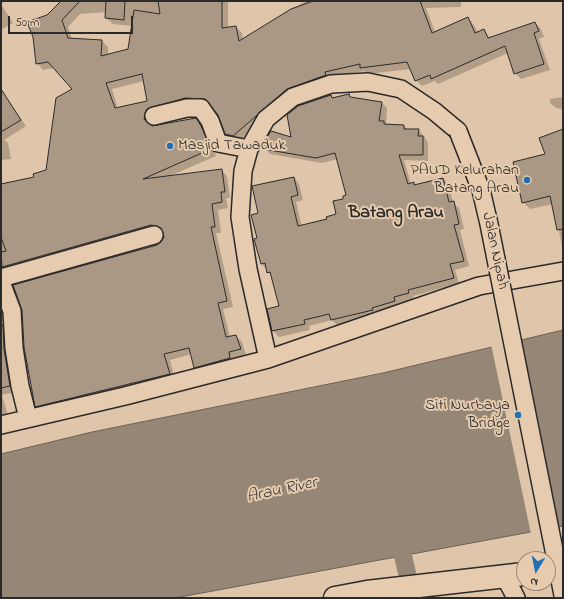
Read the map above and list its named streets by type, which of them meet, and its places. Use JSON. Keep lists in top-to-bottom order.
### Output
{
  "streets": {
    "street": ["Jalan Nipah"]
  },
  "districts": ["Batang Arau"],
  "water": ["Arau River"],
  "places": ["Masjid Tawaduk", "PAUD Kelurahan Batang Arau", "Siti Nurbaya Bridge"],
  "scale_bar": "50 m",
  "north": "bottom"
}
